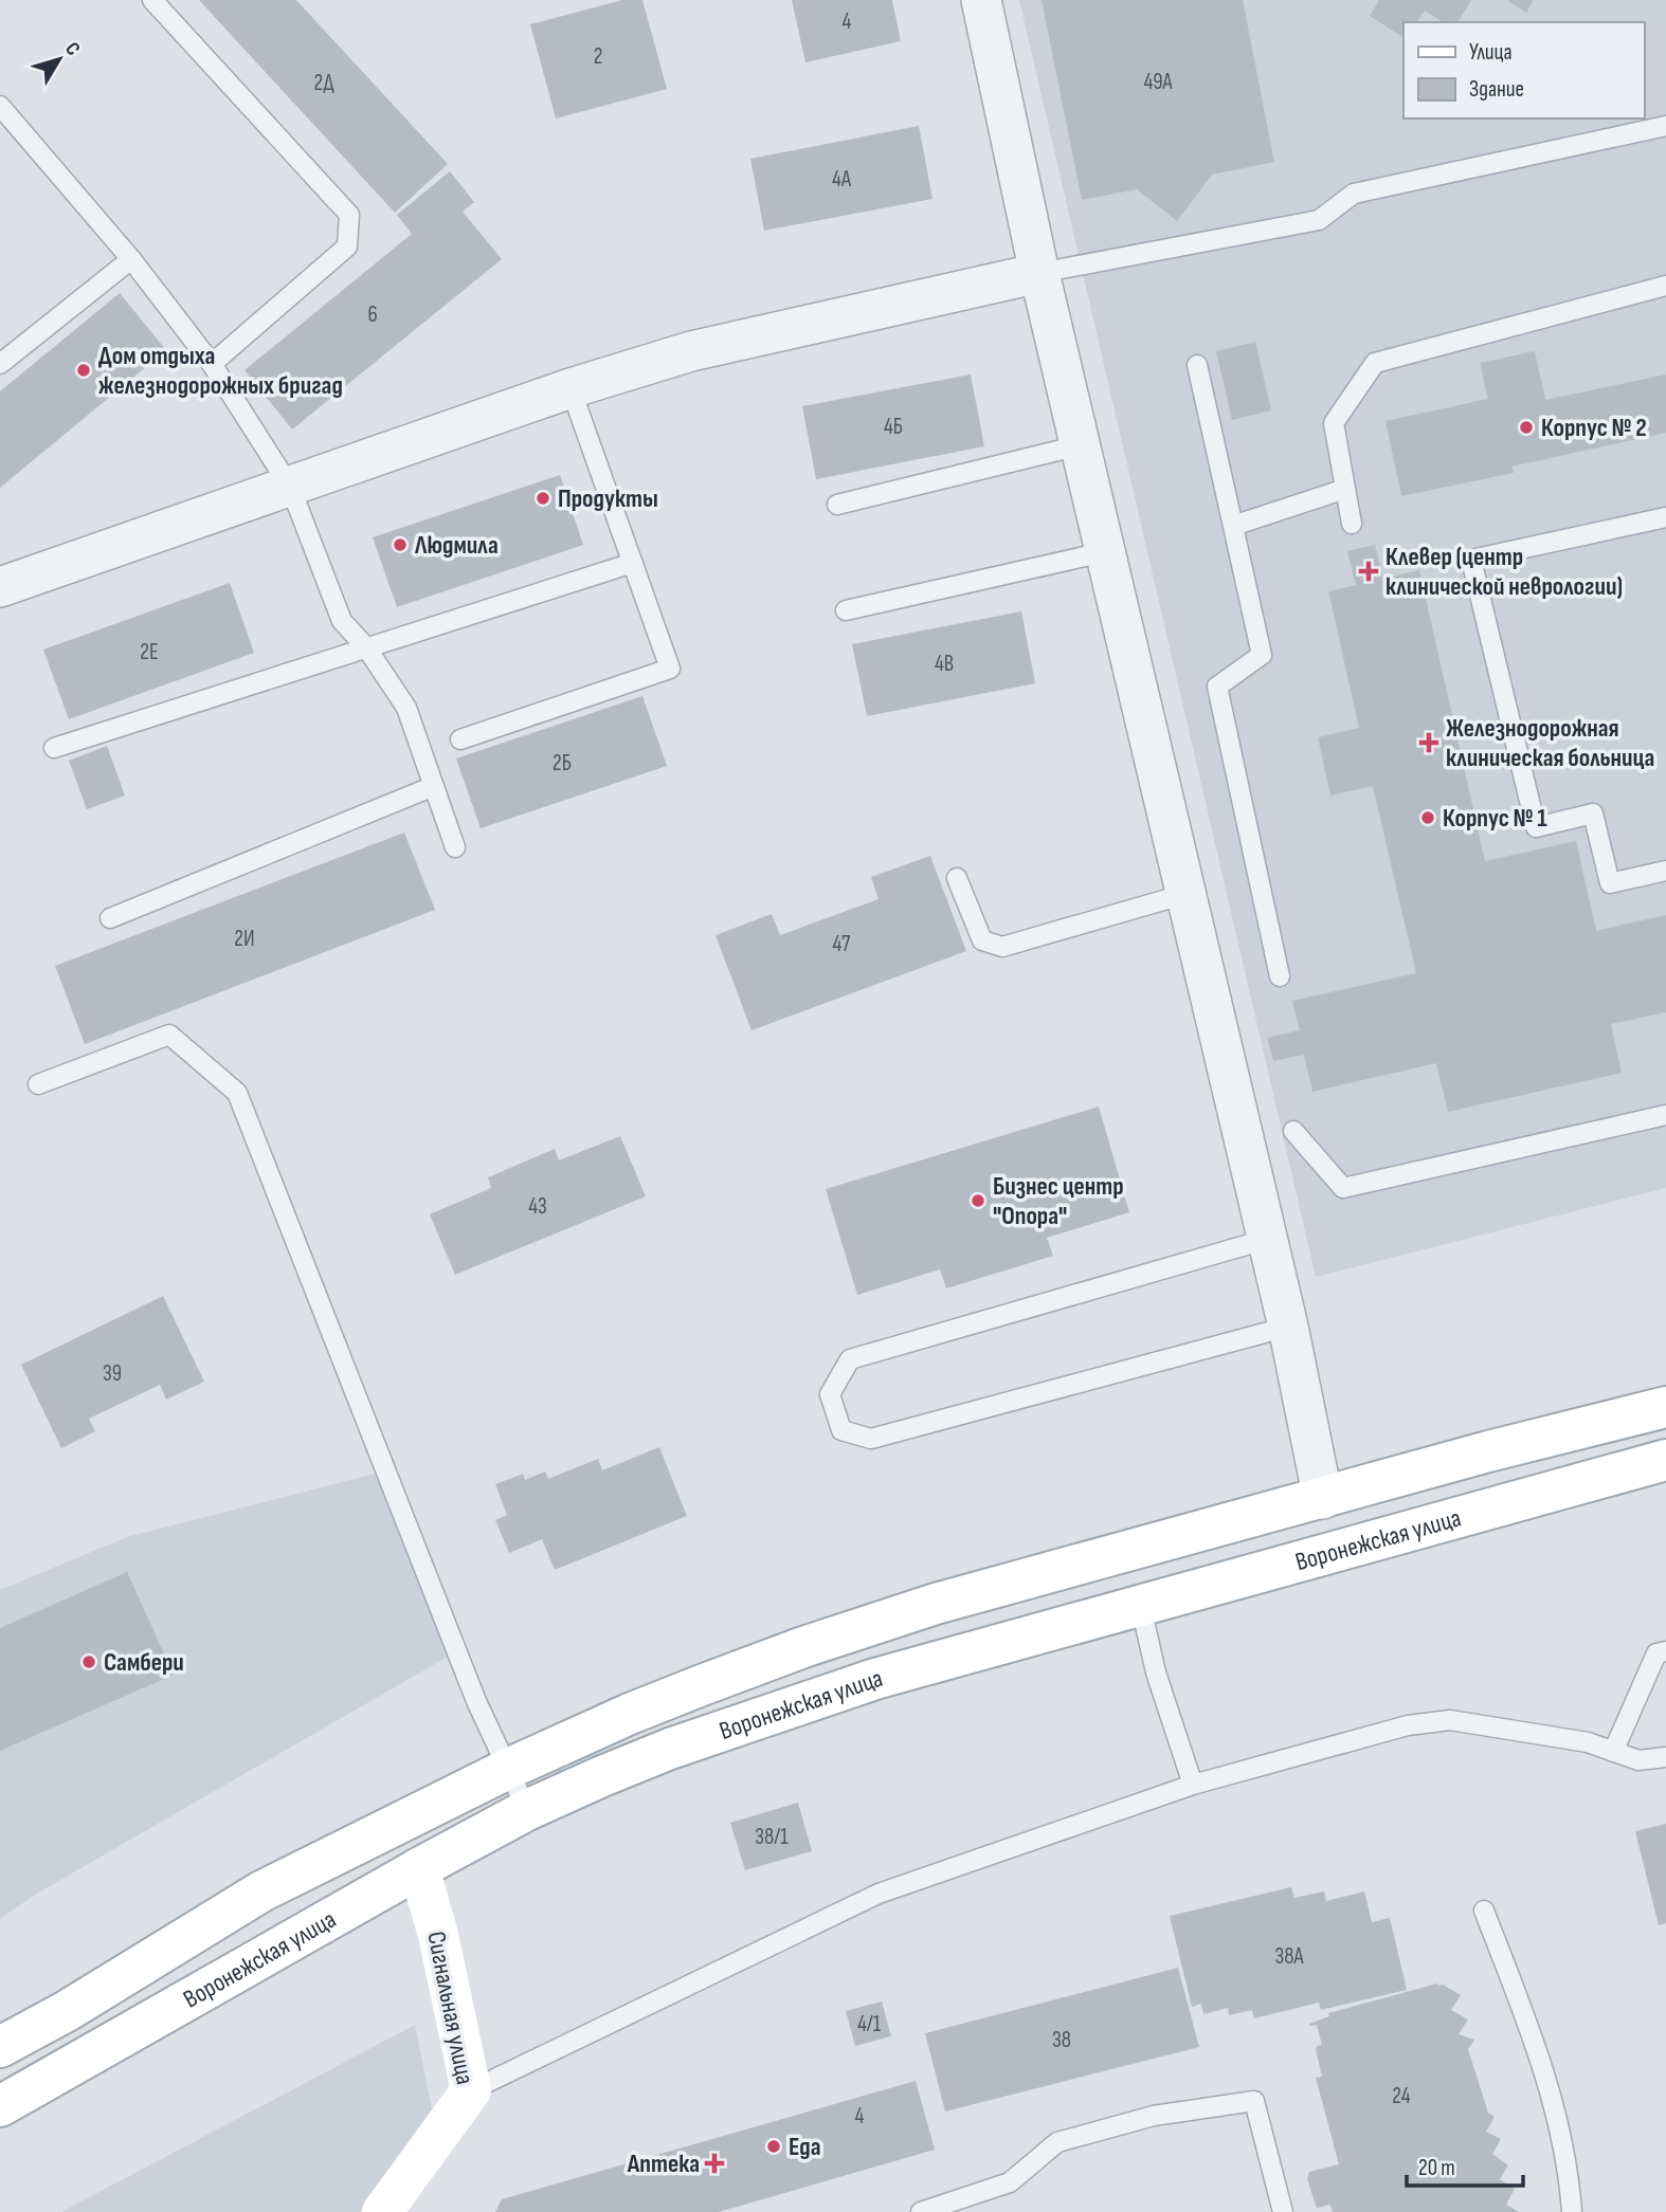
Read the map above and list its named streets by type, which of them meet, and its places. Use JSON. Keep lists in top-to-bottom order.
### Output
{
  "streets": {
    "main road": ["Воронежская улица", "Сигнальная улица"]
  },
  "crossings": [
    ["Воронежская улица", "Сигнальная улица"]
  ],
  "places": {
    "other": [
      "Дом отдыха железнодорожных бригад",
      "Корпус № 2",
      "Продукты",
      "Людмила",
      "Корпус № 1",
      "Бизнес центр \"Опора\"",
      "Самбери",
      "Еда"
    ],
    "health": ["Клевер (центр клинической неврологии)", "Железнодорожная клиническая больница", "Аптека"]
  },
  "house_numbers": [
    "4",
    "2",
    "49А",
    "2Д",
    "4А",
    "6",
    "4Б",
    "2Е",
    "4В",
    "2Б",
    "2И",
    "47",
    "43",
    "39",
    "38/1",
    "38А",
    "4/1",
    "38",
    "24",
    "4"
  ],
  "legend": ["Улица", "Здание"],
  "scale_bar": "20 m",
  "north": "top right"
}
